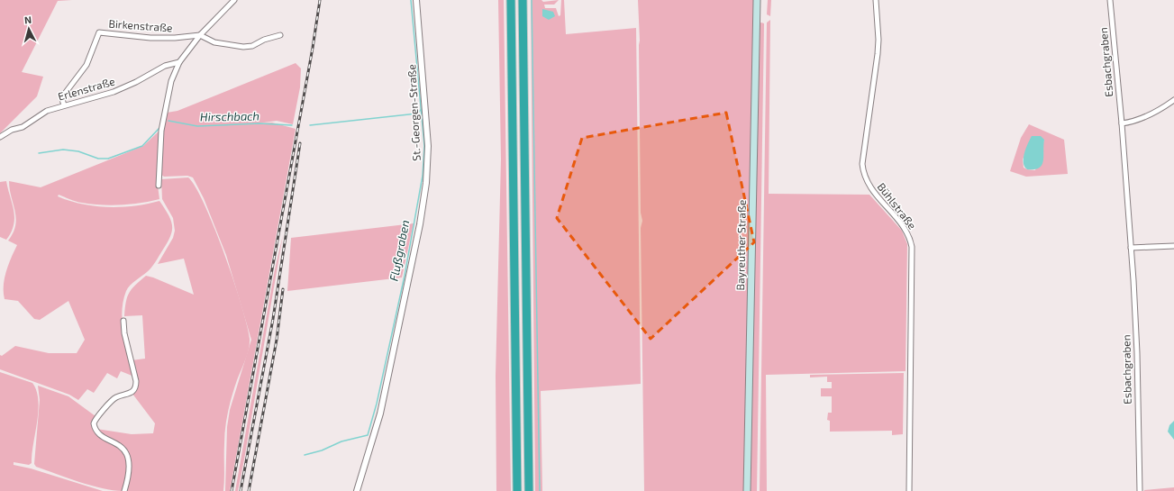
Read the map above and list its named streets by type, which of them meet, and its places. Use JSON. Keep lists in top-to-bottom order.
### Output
{
  "streets": {
    "main road": ["Bayreuther Straße"],
    "street": [
      "Birkenstraße",
      "Esbachgraben",
      "Erlenstraße",
      "St.-Georgen-Straße",
      "Bühlstraße"
    ]
  },
  "crossings": [
    ["Birkenstraße", "Erlenstraße"]
  ],
  "water": ["Hirschbach", "Flußgraben"],
  "north": "top"
}
